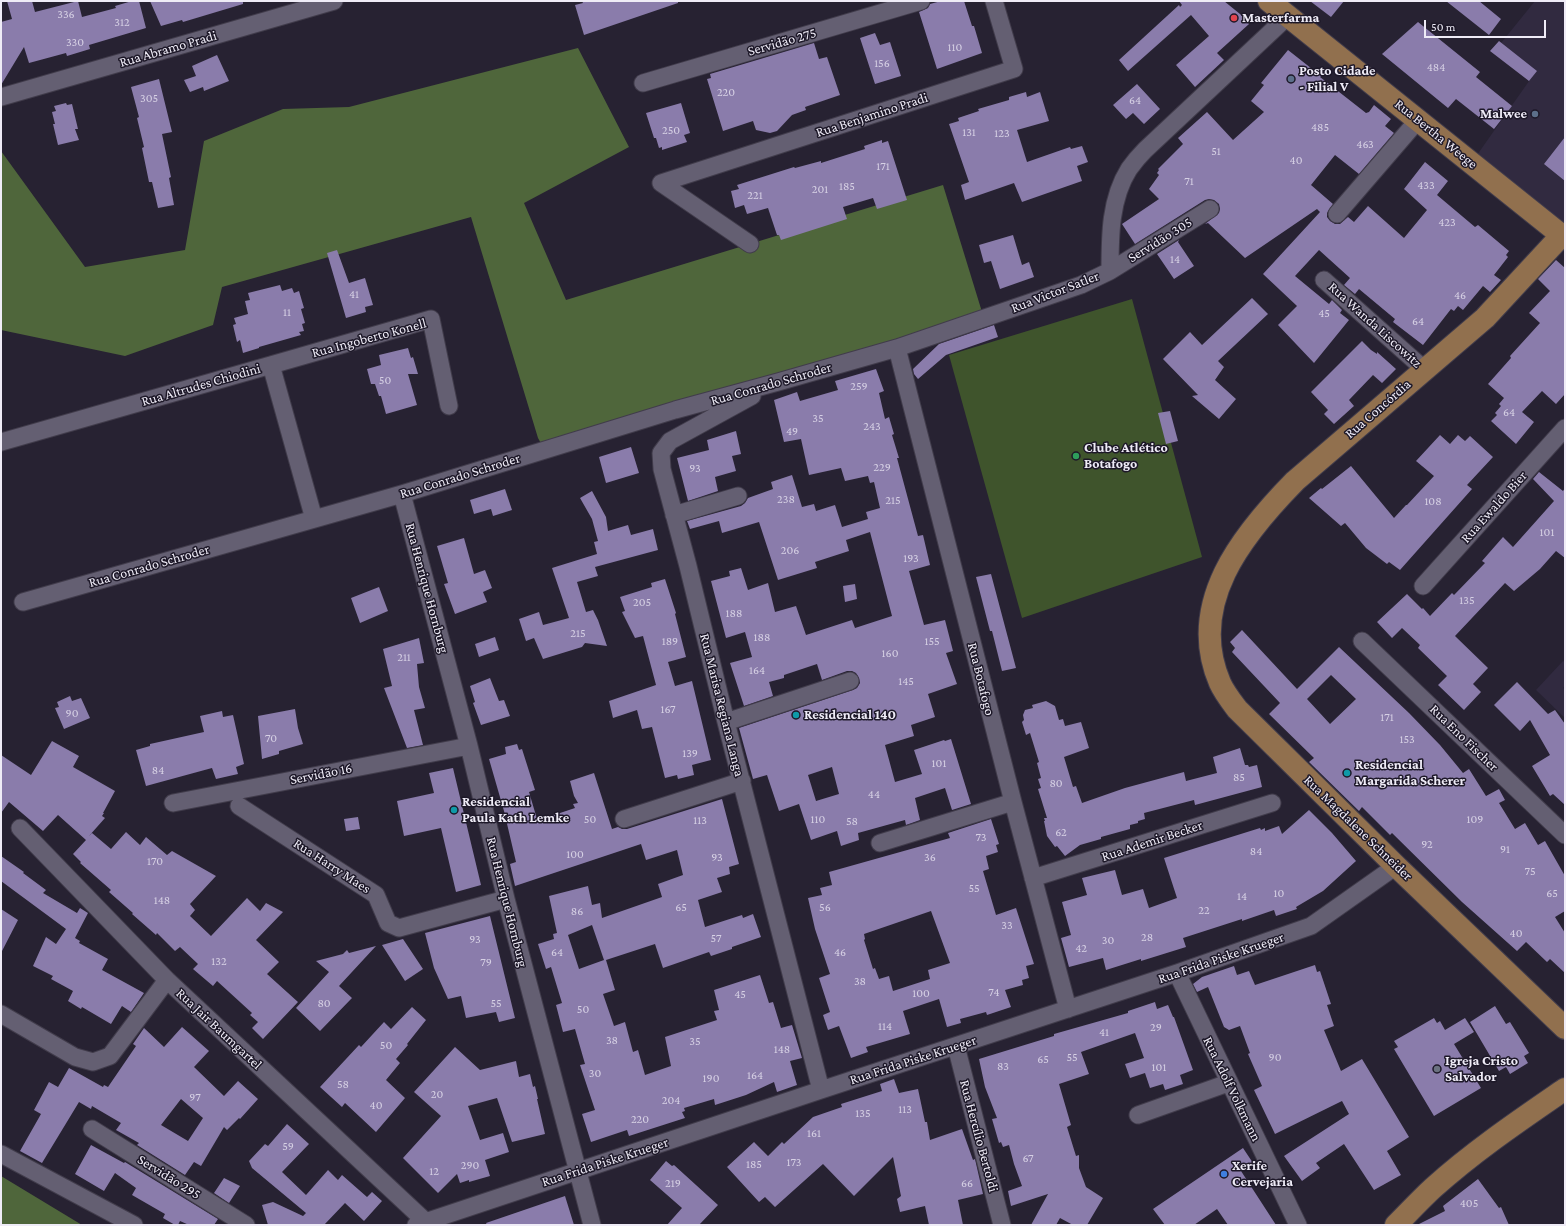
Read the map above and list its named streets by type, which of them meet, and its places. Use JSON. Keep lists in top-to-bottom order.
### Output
{
  "streets": {
    "main road": ["Rua Bertha Weege", "Rua Concórdia", "Rua Magdalene Schneider"],
    "street": [
      "Servidão 275",
      "Rua Abramo Pradi",
      "Rua Benjamino Pradi",
      "Servidão 305",
      "Rua Victor Satler",
      "Rua Wanda Liscowitz",
      "Rua Ingoberto Konell",
      "Rua Conrado Schroder",
      "Rua Altrudes Chiodini",
      "Rua Ewaldo Bier",
      "Rua Henrique Hornburg",
      "Rua Botafogo",
      "Rua Marisa Regiana Langa",
      "Rua Eno Fischer",
      "Servidão 16",
      "Rua Ademir Becker",
      "Rua Harry Maes",
      "Rua Frida Piske Krueger",
      "Rua Jair Baumgartel",
      "Rua Adolf Volkmann",
      "Rua Hercílio Bertoldi",
      "Servidão 295"
    ]
  },
  "crossings": [
    ["Rua Bertha Weege", "Rua Victor Satler"],
    ["Rua Bertha Weege", "Rua Concórdia"],
    ["Servidão 305", "Rua Victor Satler"],
    ["Rua Victor Satler", "Rua Conrado Schroder"],
    ["Rua Victor Satler", "Rua Botafogo"],
    ["Rua Wanda Liscowitz", "Rua Concórdia"],
    ["Rua Ingoberto Konell", "Rua Altrudes Chiodini"],
    ["Rua Conrado Schroder", "Rua Altrudes Chiodini"],
    ["Rua Conrado Schroder", "Rua Henrique Hornburg"],
    ["Rua Conrado Schroder", "Rua Botafogo"],
    ["Rua Conrado Schroder", "Rua Marisa Regiana Langa"],
    ["Rua Concórdia", "Rua Magdalene Schneider"],
    ["Rua Henrique Hornburg", "Servidão 16"],
    ["Rua Henrique Hornburg", "Rua Harry Maes"],
    ["Rua Henrique Hornburg", "Rua Frida Piske Krueger"],
    ["Rua Botafogo", "Rua Ademir Becker"],
    ["Rua Botafogo", "Rua Frida Piske Krueger"],
    ["Rua Marisa Regiana Langa", "Rua Frida Piske Krueger"],
    ["Rua Magdalene Schneider", "Rua Frida Piske Krueger"],
    ["Rua Frida Piske Krueger", "Rua Jair Baumgartel"],
    ["Rua Frida Piske Krueger", "Rua Adolf Volkmann"],
    ["Rua Frida Piske Krueger", "Rua Hercílio Bertoldi"]
  ],
  "places": [
    "Masterfarma",
    "Posto Cidade - Filial V",
    "Malwee",
    "Clube Atlético Botafogo",
    "Residencial 140",
    "Residencial Margarida Scherer",
    "Residencial Paula Kath Lemke",
    "Igreja Cristo Salvador",
    "Xerife Cervejaria"
  ],
  "house_numbers": [
    "336",
    "312",
    "330",
    "110",
    "156",
    "484",
    "220",
    "305",
    "64",
    "485",
    "250",
    "131",
    "123",
    "463",
    "51",
    "40",
    "171",
    "71",
    "433",
    "185",
    "201",
    "221",
    "423",
    "14",
    "41",
    "46",
    "11",
    "45",
    "64",
    "50",
    "259",
    "64",
    "35",
    "243",
    "49",
    "229",
    "93",
    "238",
    "215",
    "108",
    "101",
    "206",
    "193",
    "135",
    "205",
    "188",
    "215",
    "188",
    "189",
    "155",
    "160",
    "211",
    "164",
    "145",
    "167",
    "90",
    "171",
    "70",
    "153",
    "139",
    "101",
    "84",
    "85",
    "80",
    "44",
    "50",
    "110",
    "109",
    "113",
    "58",
    "62",
    "73",
    "92",
    "91",
    "84",
    "100",
    "93",
    "36",
    "170",
    "75",
    "55",
    "10",
    "65",
    "14",
    "148",
    "65",
    "56",
    "22",
    "86",
    "33",
    "40",
    "28",
    "57",
    "93",
    "30",
    "42",
    "64",
    "46",
    "132",
    "79",
    "38",
    "74",
    "100",
    "45",
    "80",
    "55",
    "50",
    "114",
    "29",
    "41",
    "38",
    "35",
    "50",
    "148",
    "55",
    "90",
    "65",
    "83",
    "101",
    "30",
    "164",
    "190",
    "58",
    "20",
    "97",
    "204",
    "40",
    "113",
    "135",
    "220",
    "161",
    "59",
    "67",
    "173",
    "185",
    "290",
    "12",
    "219",
    "66",
    "405"
  ],
  "scale_bar": "50 m"
}
